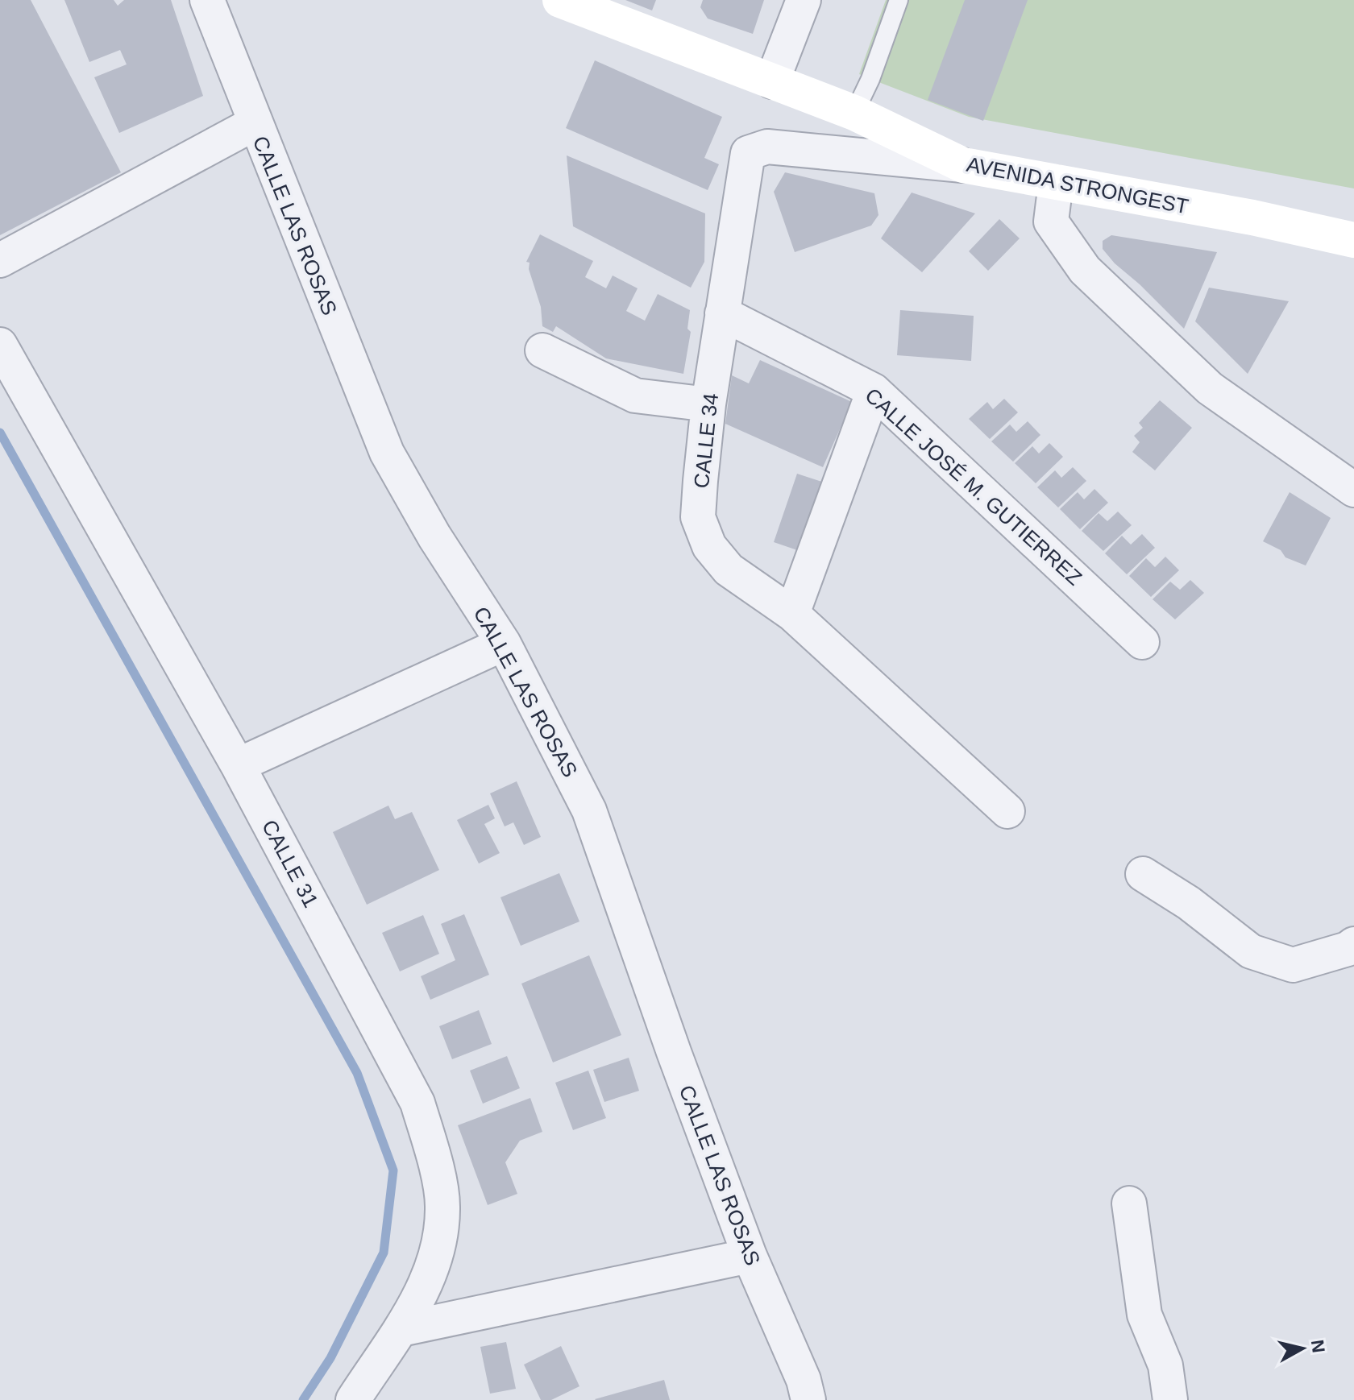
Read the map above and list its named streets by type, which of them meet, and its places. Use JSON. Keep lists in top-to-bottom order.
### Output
{
  "streets": {
    "main road": ["AVENIDA STRONGEST"],
    "street": [
      "CALLE LAS ROSAS",
      "CALLE 34",
      "CALLE JOSÉ M. GUTIERREZ",
      "CALLE 31"
    ]
  },
  "crossings": [
    ["AVENIDA STRONGEST", "CALLE 34"],
    ["CALLE 34", "CALLE JOSÉ M. GUTIERREZ"]
  ],
  "north": "right"
}
